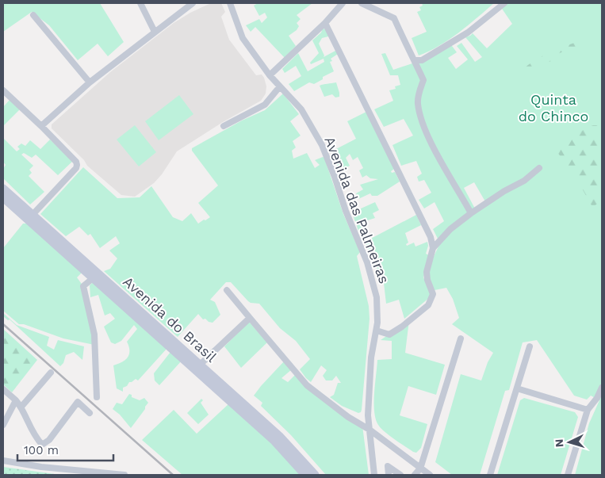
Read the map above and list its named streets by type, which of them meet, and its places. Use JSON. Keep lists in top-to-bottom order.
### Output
{
  "streets": {
    "main road": ["Avenida do Brasil"],
    "street": ["Avenida das Palmeiras"]
  },
  "parks": ["Quinta do Chinco"],
  "scale_bar": "100 m",
  "north": "left"
}
